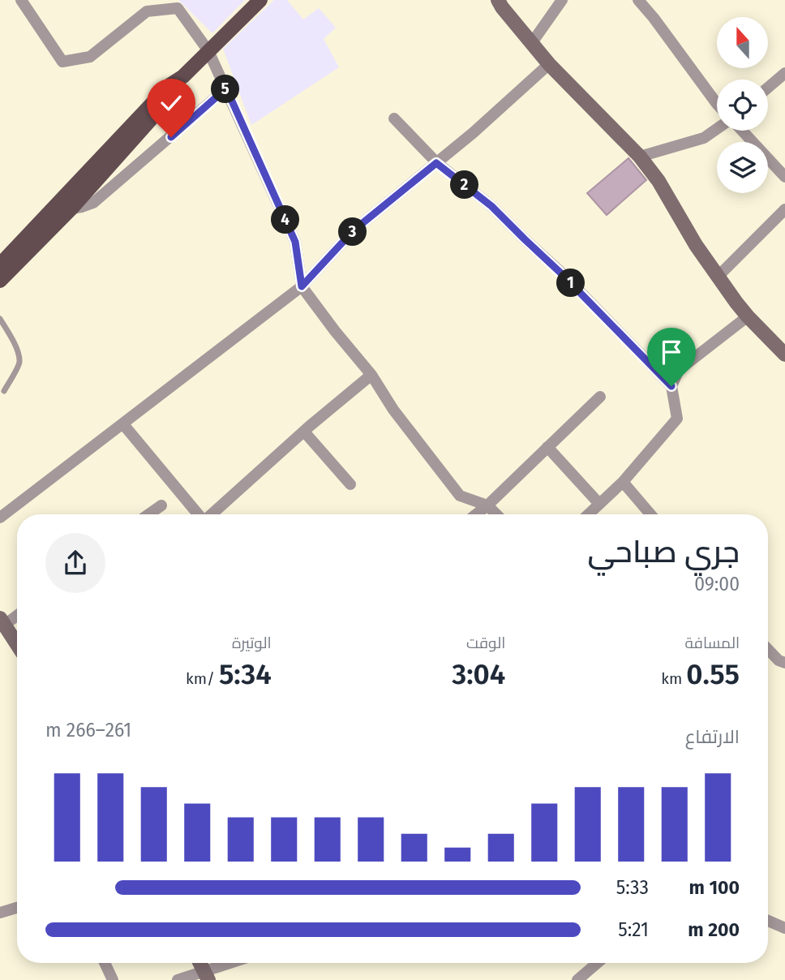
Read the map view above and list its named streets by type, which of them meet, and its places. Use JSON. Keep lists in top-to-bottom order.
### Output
{
  "north": "top",
  "page": {
    "pins": [
      "5",
      "2",
      "4",
      "3",
      "1"
    ],
    "heading": ["جري صباحي", "09:00"],
    "stats": [
      ["المسافة", "0.55 km"],
      ["الوقت", "3:04"],
      ["الوتيرة", "5:34 /km"]
    ],
    "chart": ["الارتفاع", "261–266 m"],
    "list": [
      {
        "name": "100 m",
        "note": "5:33"
      },
      {
        "name": "200 m",
        "note": "5:21"
      }
    ]
  }
}
